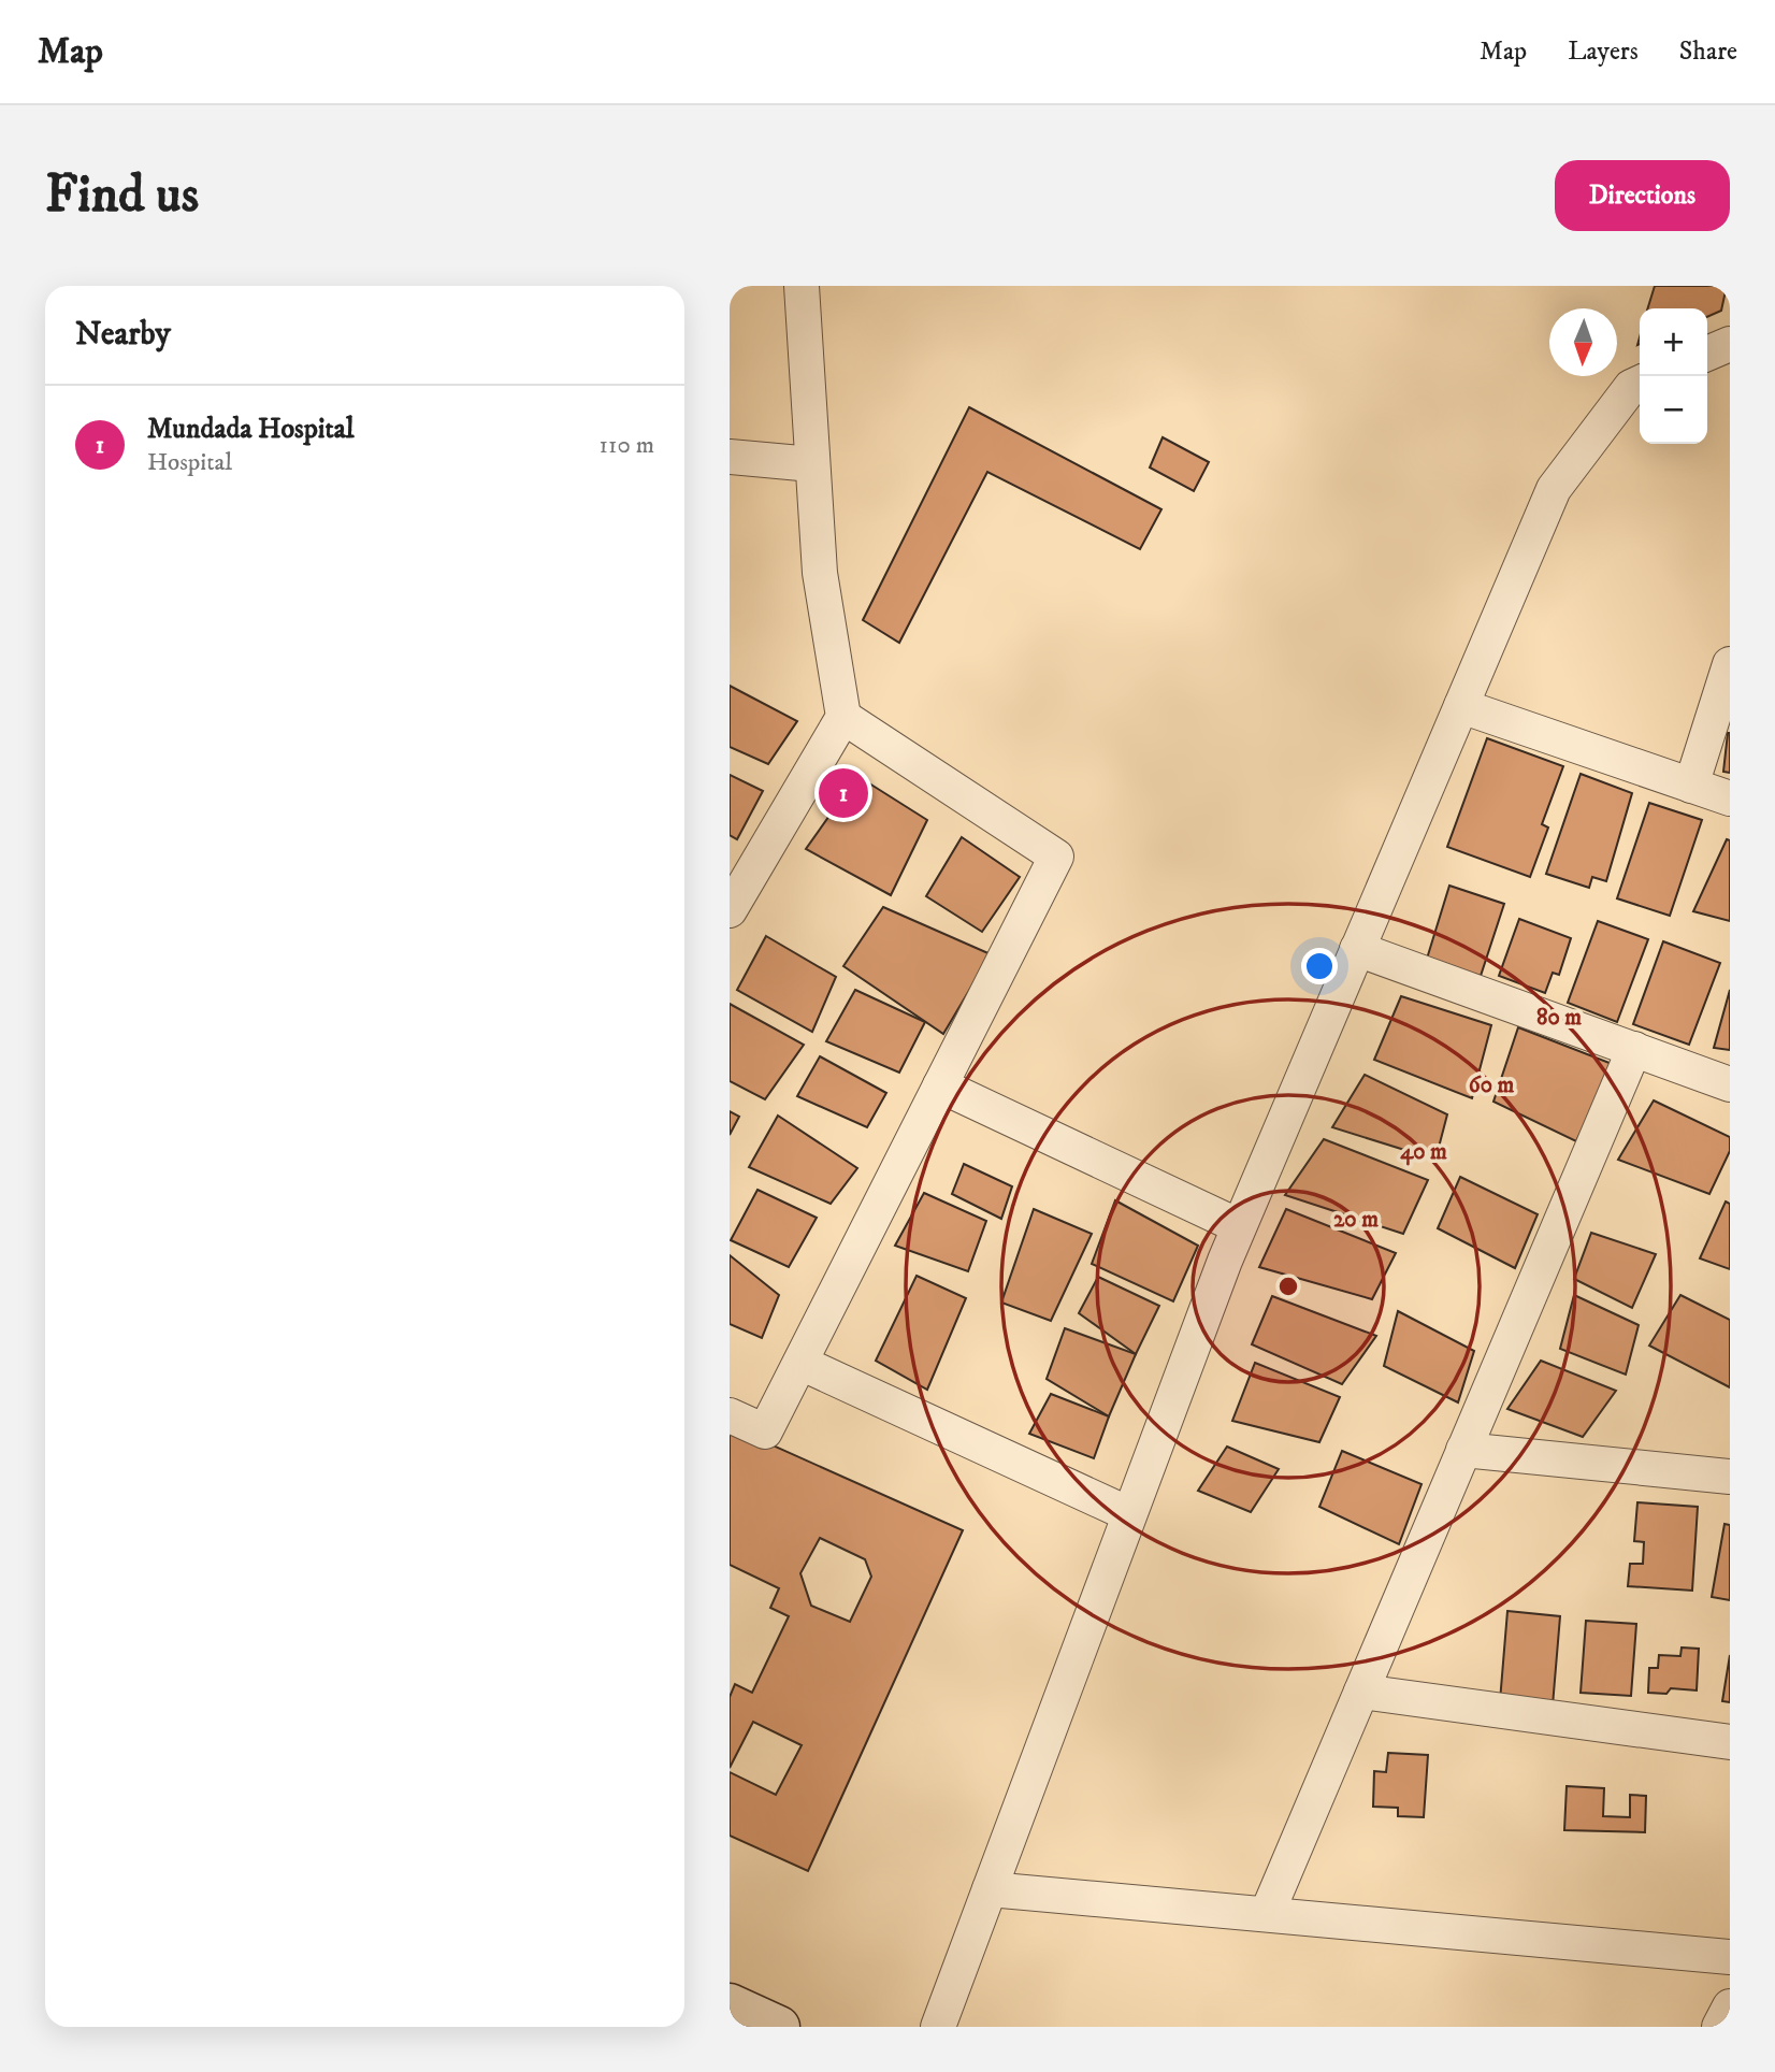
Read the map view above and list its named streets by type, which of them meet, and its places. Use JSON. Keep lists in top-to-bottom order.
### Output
{
  "north": "bottom",
  "page": {
    "header": "Map",
    "nav": ["Map", "Layers", "Share"],
    "buttons": "Directions",
    "title": "Find us",
    "heading": "Nearby",
    "map_buttons": ["+", "−"],
    "list": [
      {
        "mark": "1",
        "name": "Mundada Hospital",
        "note": "Hospital",
        "value": "110 m"
      }
    ],
    "pins": "1"
  },
  "rings": [
    "80 m",
    "60 m",
    "40 m",
    "20 m"
  ]
}
